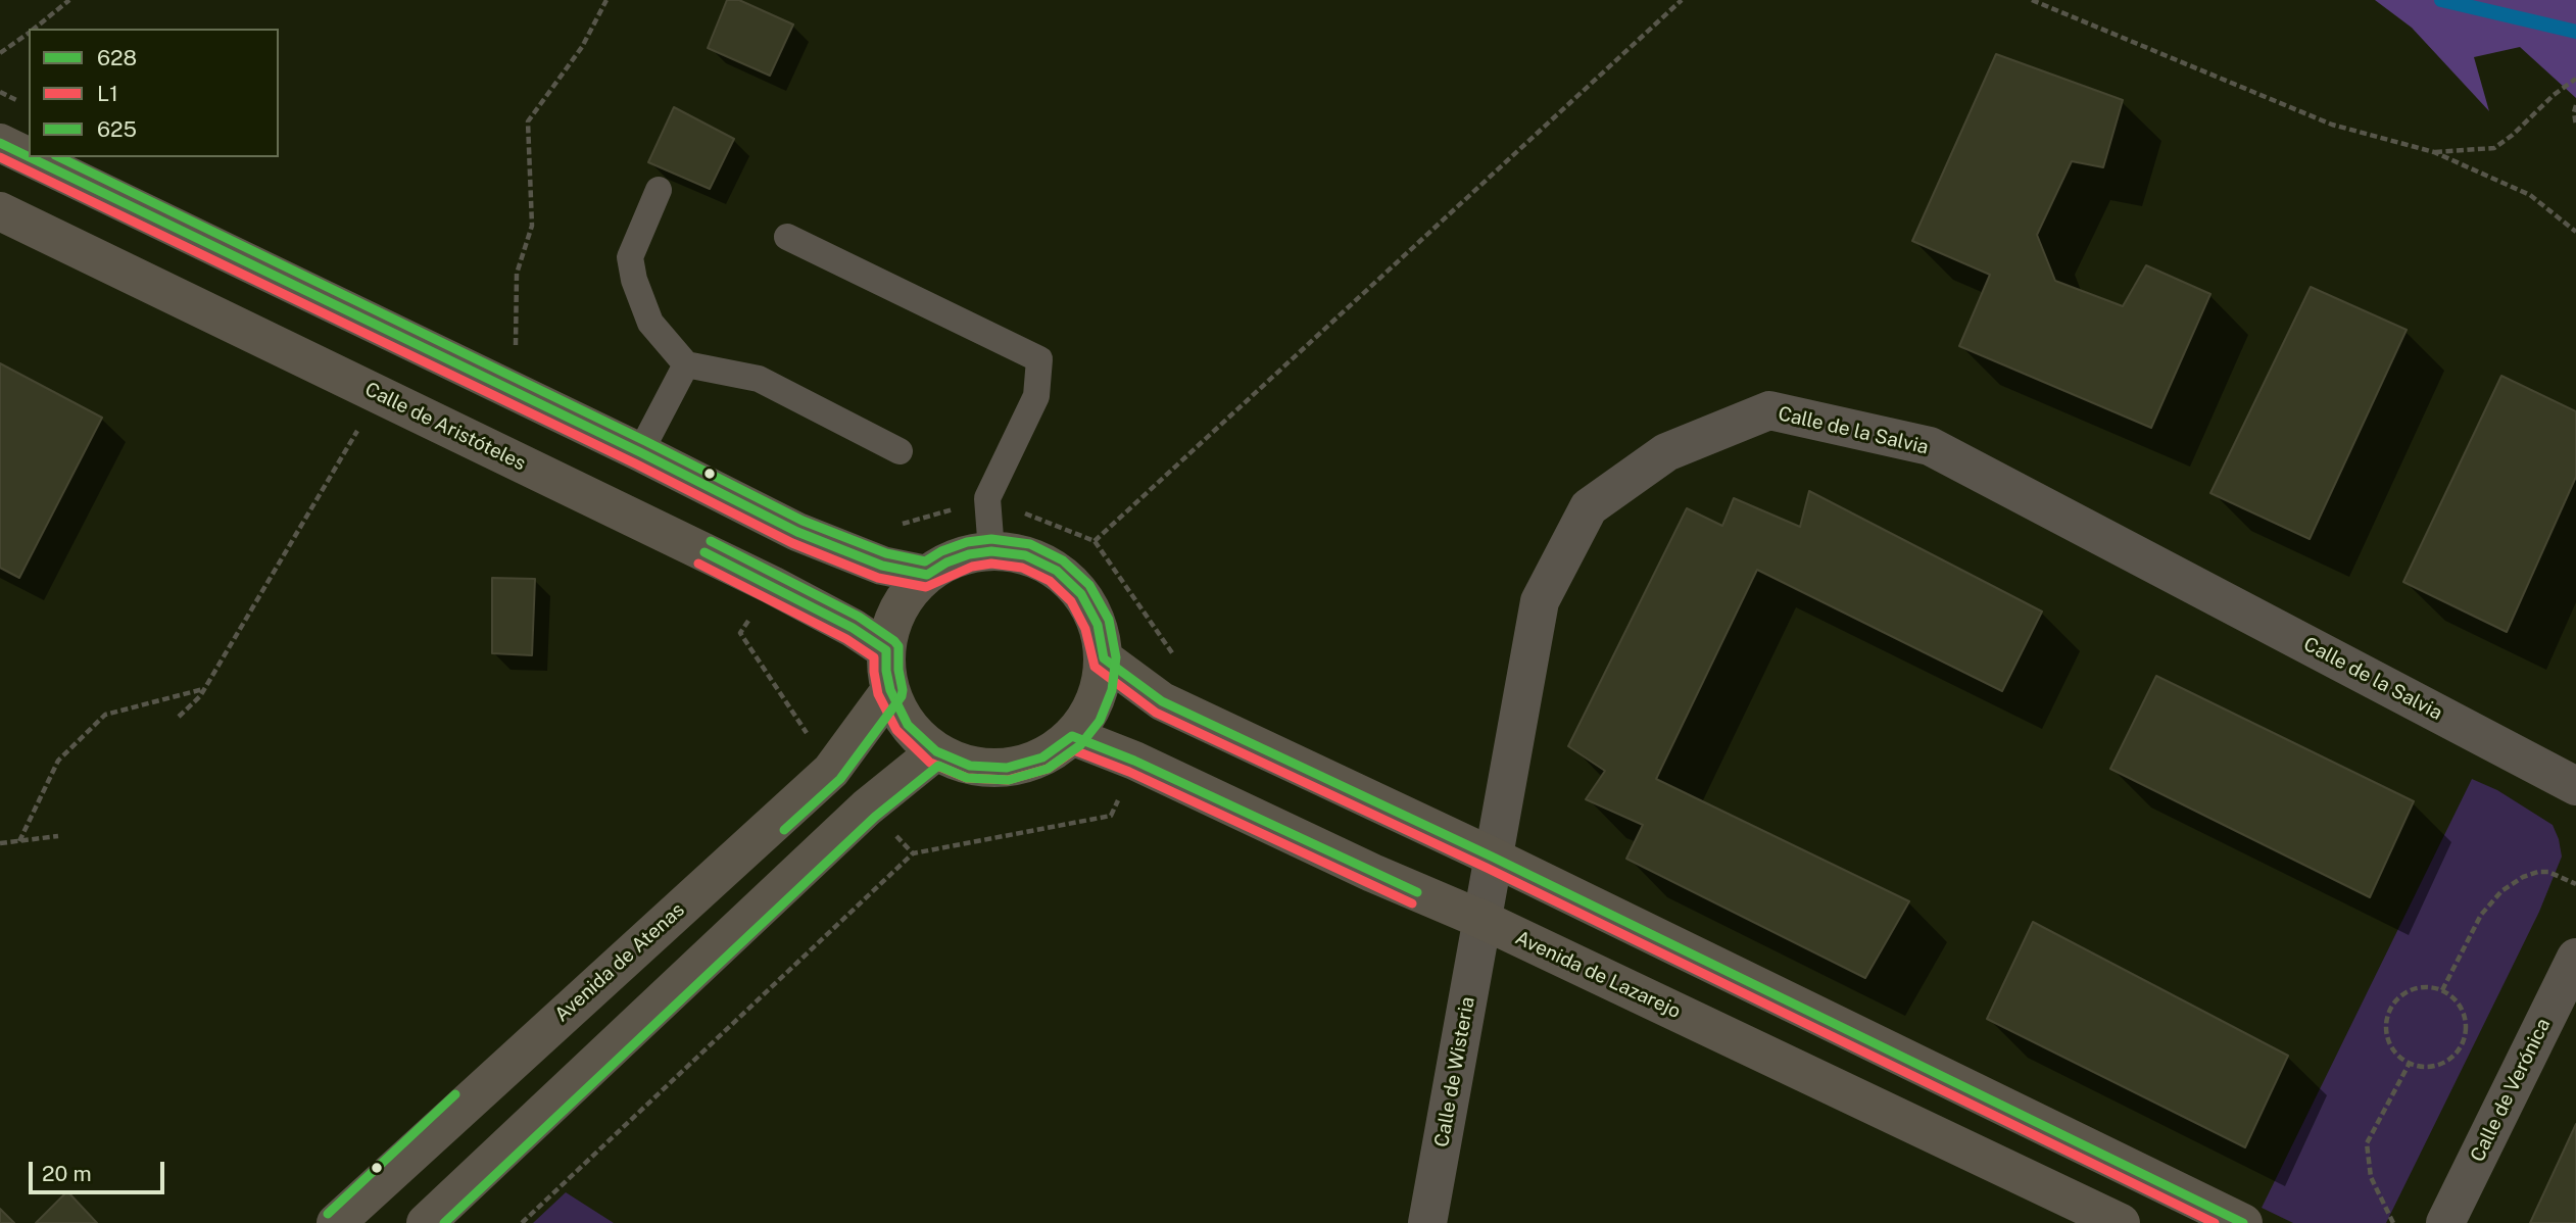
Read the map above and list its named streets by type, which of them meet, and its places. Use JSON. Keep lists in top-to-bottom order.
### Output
{
  "streets": {
    "main road": ["Calle de Aristóteles", "Avenida de Atenas", "Avenida de Lazarejo"],
    "street": ["Calle de la Salvia", "Calle de Wisteria", "Calle de Verónica"]
  },
  "crossings": [
    ["Calle de Aristóteles", "Avenida de Atenas"],
    ["Calle de Aristóteles", "Avenida de Lazarejo"],
    ["Calle de la Salvia", "Avenida de Lazarejo"],
    ["Calle de la Salvia", "Calle de Wisteria"],
    ["Avenida de Atenas", "Avenida de Lazarejo"],
    ["Avenida de Lazarejo", "Calle de Wisteria"]
  ],
  "lines": ["transit line 628", "transit line L1", "transit line 625"],
  "legend": ["628", "L1", "625"],
  "scale_bar": "20 m"
}
